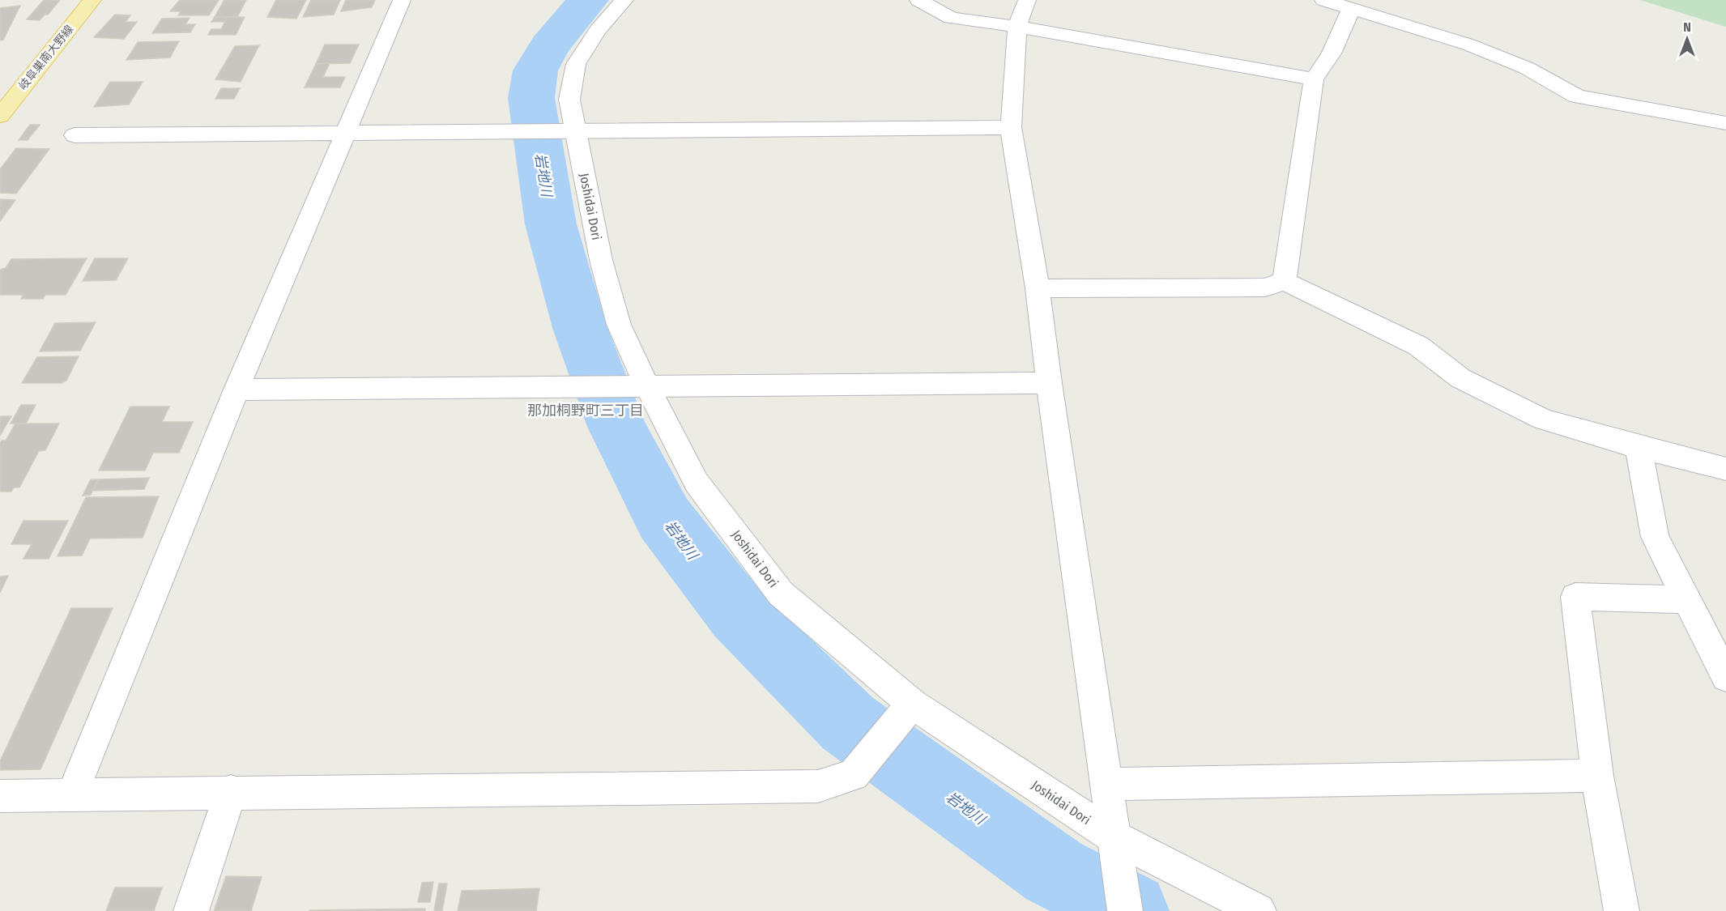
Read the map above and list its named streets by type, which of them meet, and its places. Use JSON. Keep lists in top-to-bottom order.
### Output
{
  "streets": {
    "main road": ["岐阜巣南大野線"],
    "street": ["Joshidai Dori"]
  },
  "districts": ["那加桐野町三丁目"],
  "water": ["岩地川"],
  "north": "top"
}
